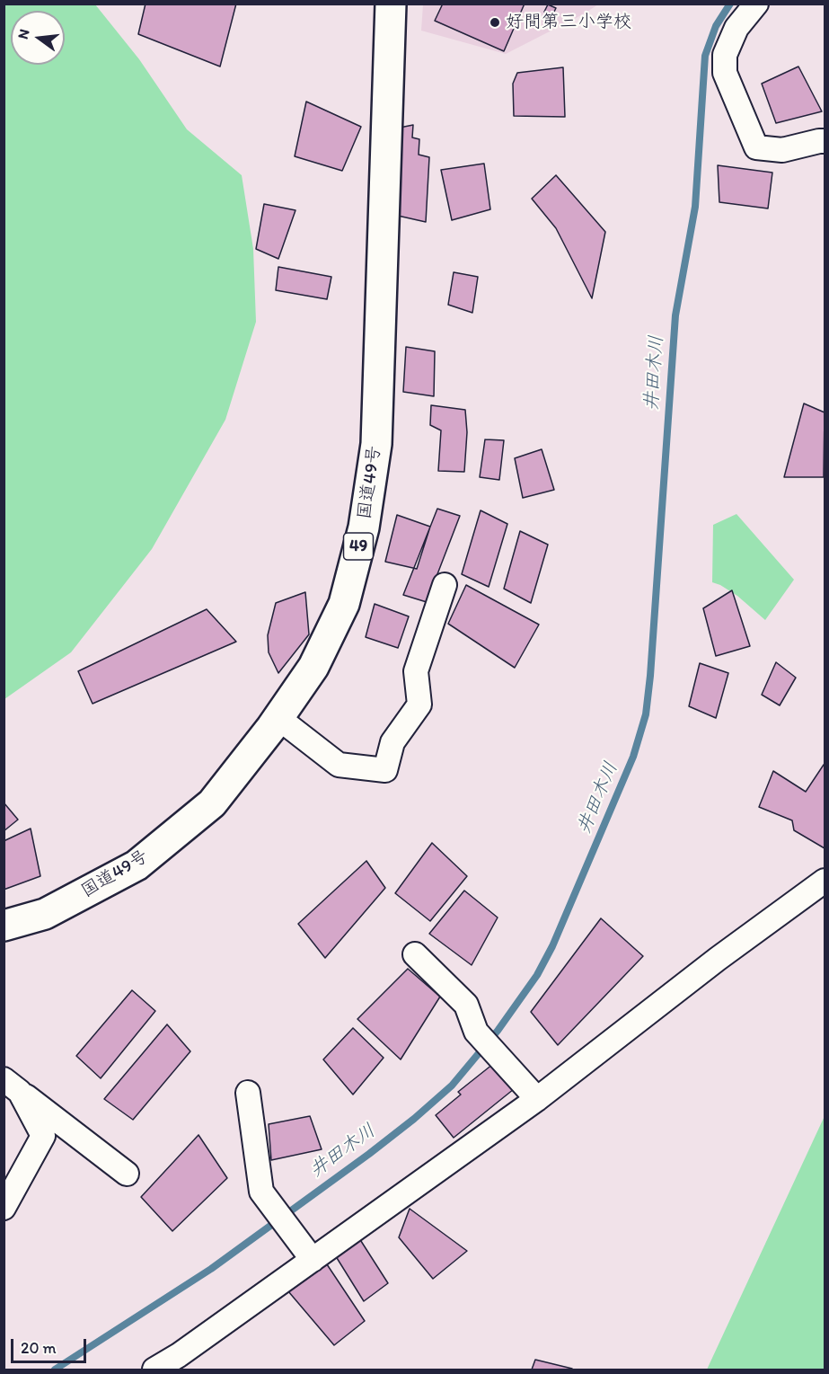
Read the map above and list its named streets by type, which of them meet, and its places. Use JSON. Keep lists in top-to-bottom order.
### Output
{
  "streets": {
    "highway": ["国道49号", "49"]
  },
  "water": ["井田木川"],
  "places": ["好間第三小学校"],
  "scale_bar": "20 m",
  "north": "left"
}
